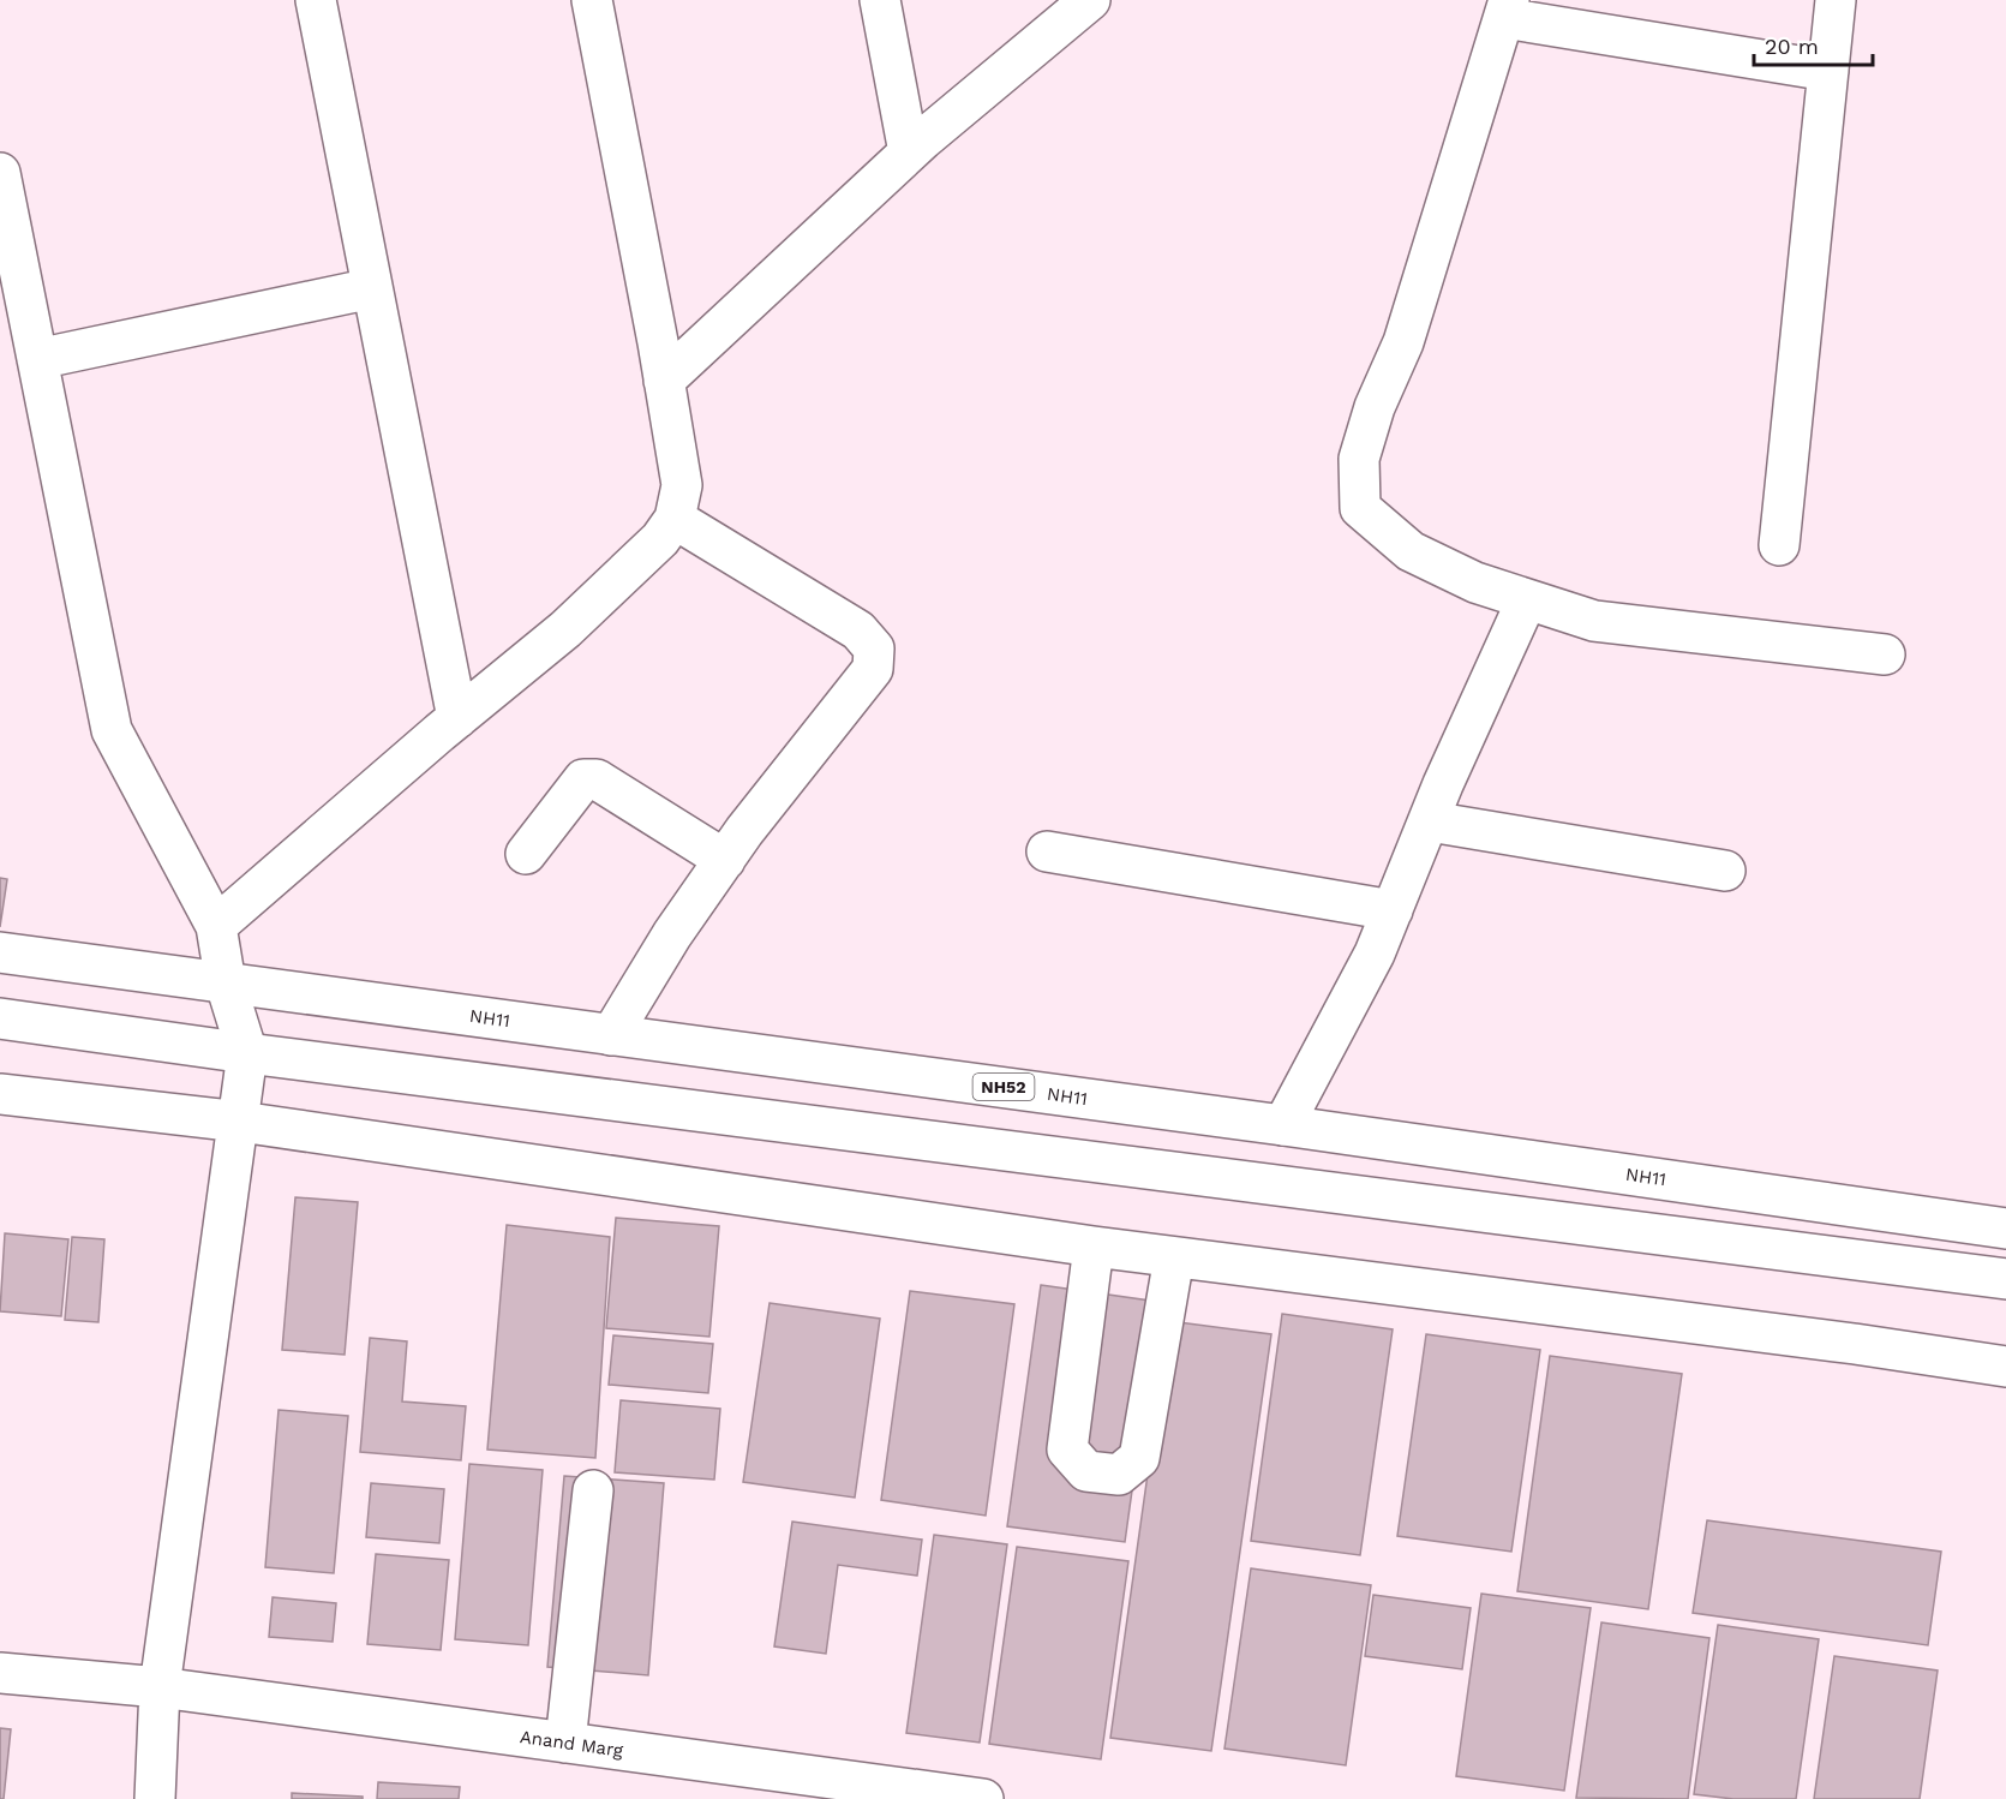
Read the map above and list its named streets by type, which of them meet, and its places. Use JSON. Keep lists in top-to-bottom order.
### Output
{
  "streets": {
    "main road": ["NH11", "NH52", "Anand Marg"]
  },
  "scale_bar": "20 m"
}
